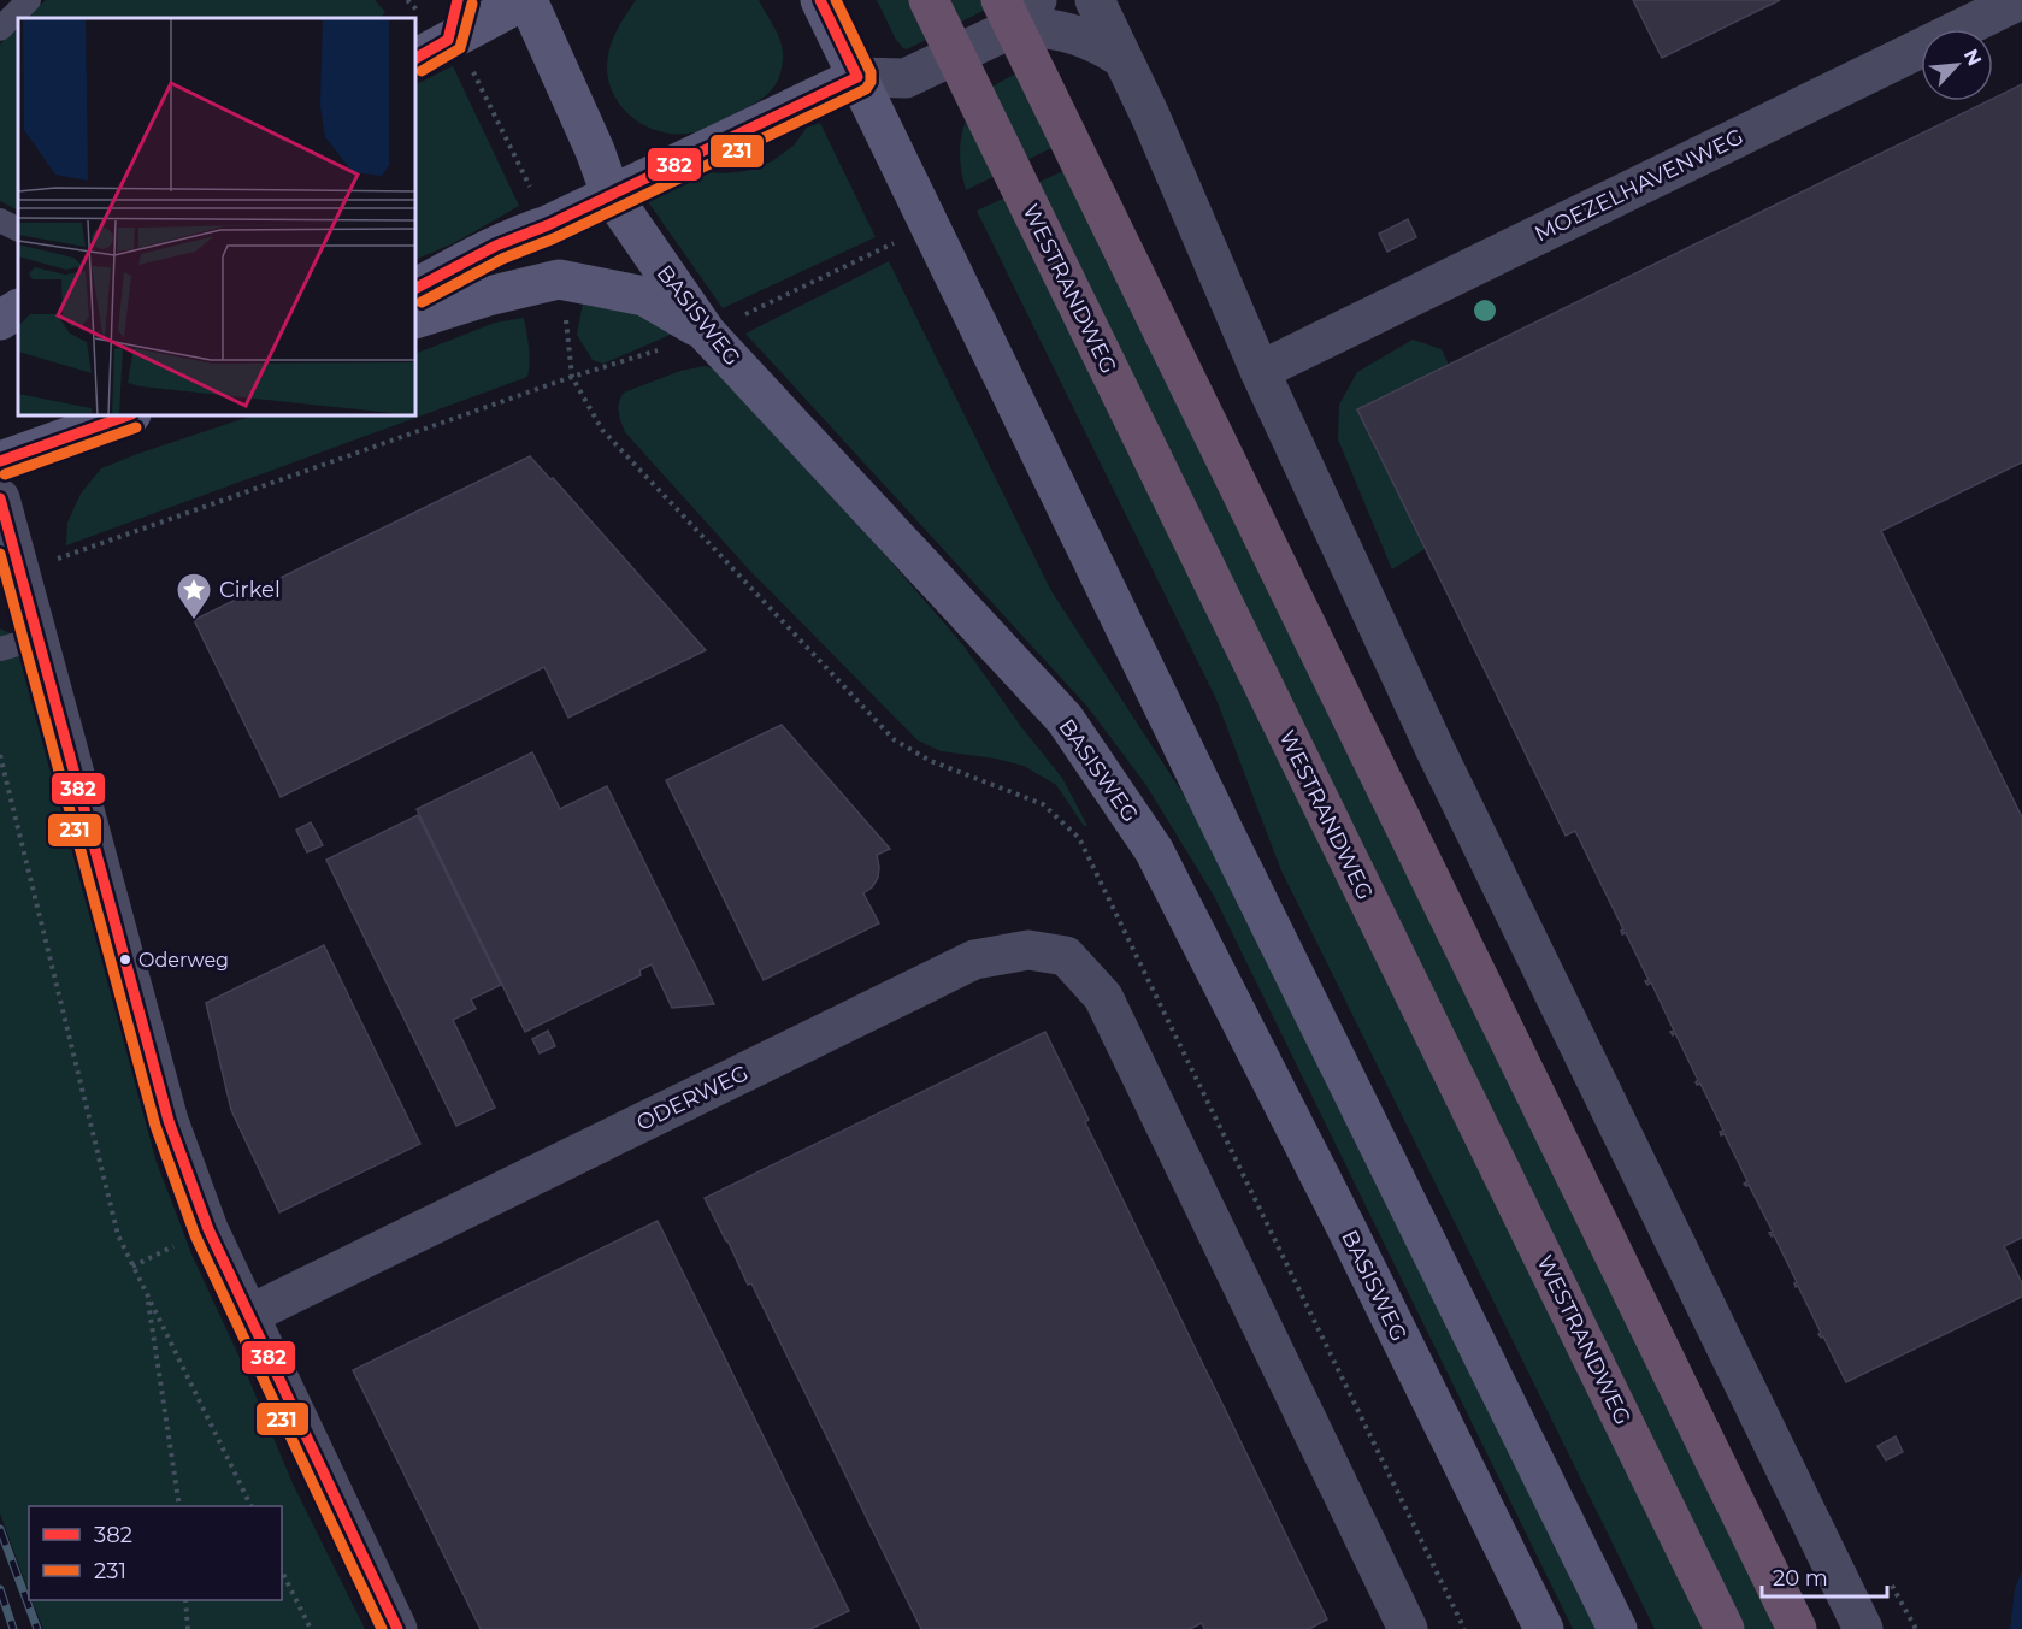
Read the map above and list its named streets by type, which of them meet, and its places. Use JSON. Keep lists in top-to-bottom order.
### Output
{
  "streets": {
    "highway": ["WESTRANDWEG"],
    "main road": ["BASISWEG"],
    "street": ["MOEZELHAVENWEG", "ODERWEG"]
  },
  "places": {
    "place": ["Cirkel"],
    "other": ["Oderweg"]
  },
  "lines": ["transit line 382", "transit line 231"],
  "legend": ["382", "231"],
  "scale_bar": "20 m",
  "north": "top right"
}
